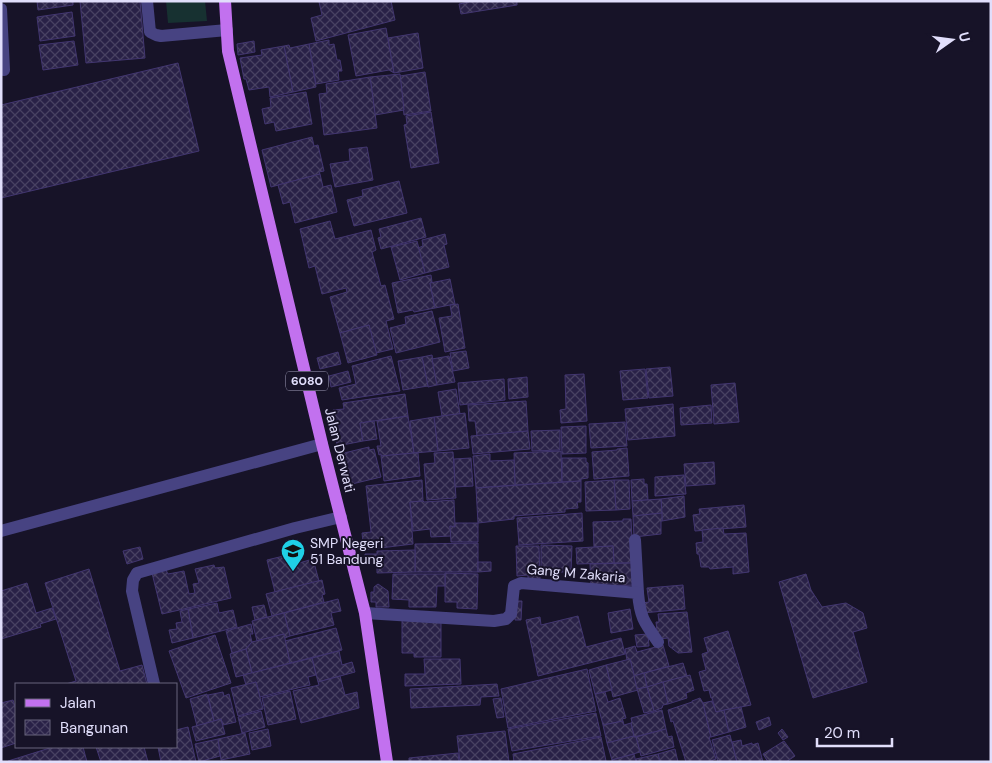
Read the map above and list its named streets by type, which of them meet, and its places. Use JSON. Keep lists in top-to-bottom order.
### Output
{
  "streets": {
    "main road": ["6080", "Jalan Derwati"],
    "street": ["Gang M Zakaria"]
  },
  "crossings": [
    ["Jalan Derwati", "Gang M Zakaria"]
  ],
  "places": {
    "school or university": ["SMP Negeri 51 Bandung"]
  },
  "legend": ["Jalan", "Bangunan"],
  "scale_bar": "20 m",
  "north": "right"
}
